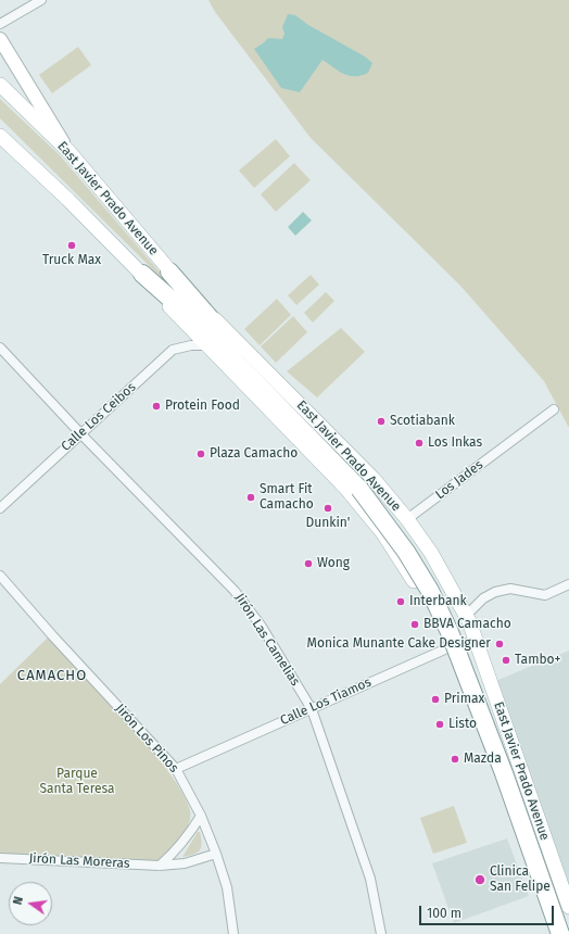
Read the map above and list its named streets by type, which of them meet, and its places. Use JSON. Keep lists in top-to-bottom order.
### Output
{
  "streets": {
    "main road": ["East Javier Prado Avenue"],
    "street": [
      "Calle Los Ceibos",
      "Los Jades",
      "Jirón Las Camelias",
      "Calle Los Tiamos",
      "Jirón Los Pinos",
      "Jirón Las Moreras"
    ]
  },
  "crossings": [
    ["East Javier Prado Avenue", "Calle Los Ceibos"],
    ["East Javier Prado Avenue", "Los Jades"],
    ["East Javier Prado Avenue", "Calle Los Tiamos"],
    ["Calle Los Ceibos", "Jirón Las Camelias"],
    ["Jirón Las Camelias", "Calle Los Tiamos"],
    ["Calle Los Tiamos", "Jirón Los Pinos"],
    ["Jirón Los Pinos", "Jirón Las Moreras"]
  ],
  "districts": ["CAMACHO"],
  "parks": ["Parque Santa Teresa"],
  "places": [
    "Truck Max",
    "Protein Food",
    "Scotiabank",
    "Los Inkas",
    "Plaza Camacho",
    "Smart Fit Camacho",
    "Dunkin'",
    "Wong",
    "Interbank",
    "BBVA Camacho",
    "Monica Munante Cake Designer",
    "Tambo+",
    "Primax",
    "Listo",
    "Mazda",
    "Clinica San Felipe"
  ],
  "scale_bar": "100 m",
  "north": "left"
}
